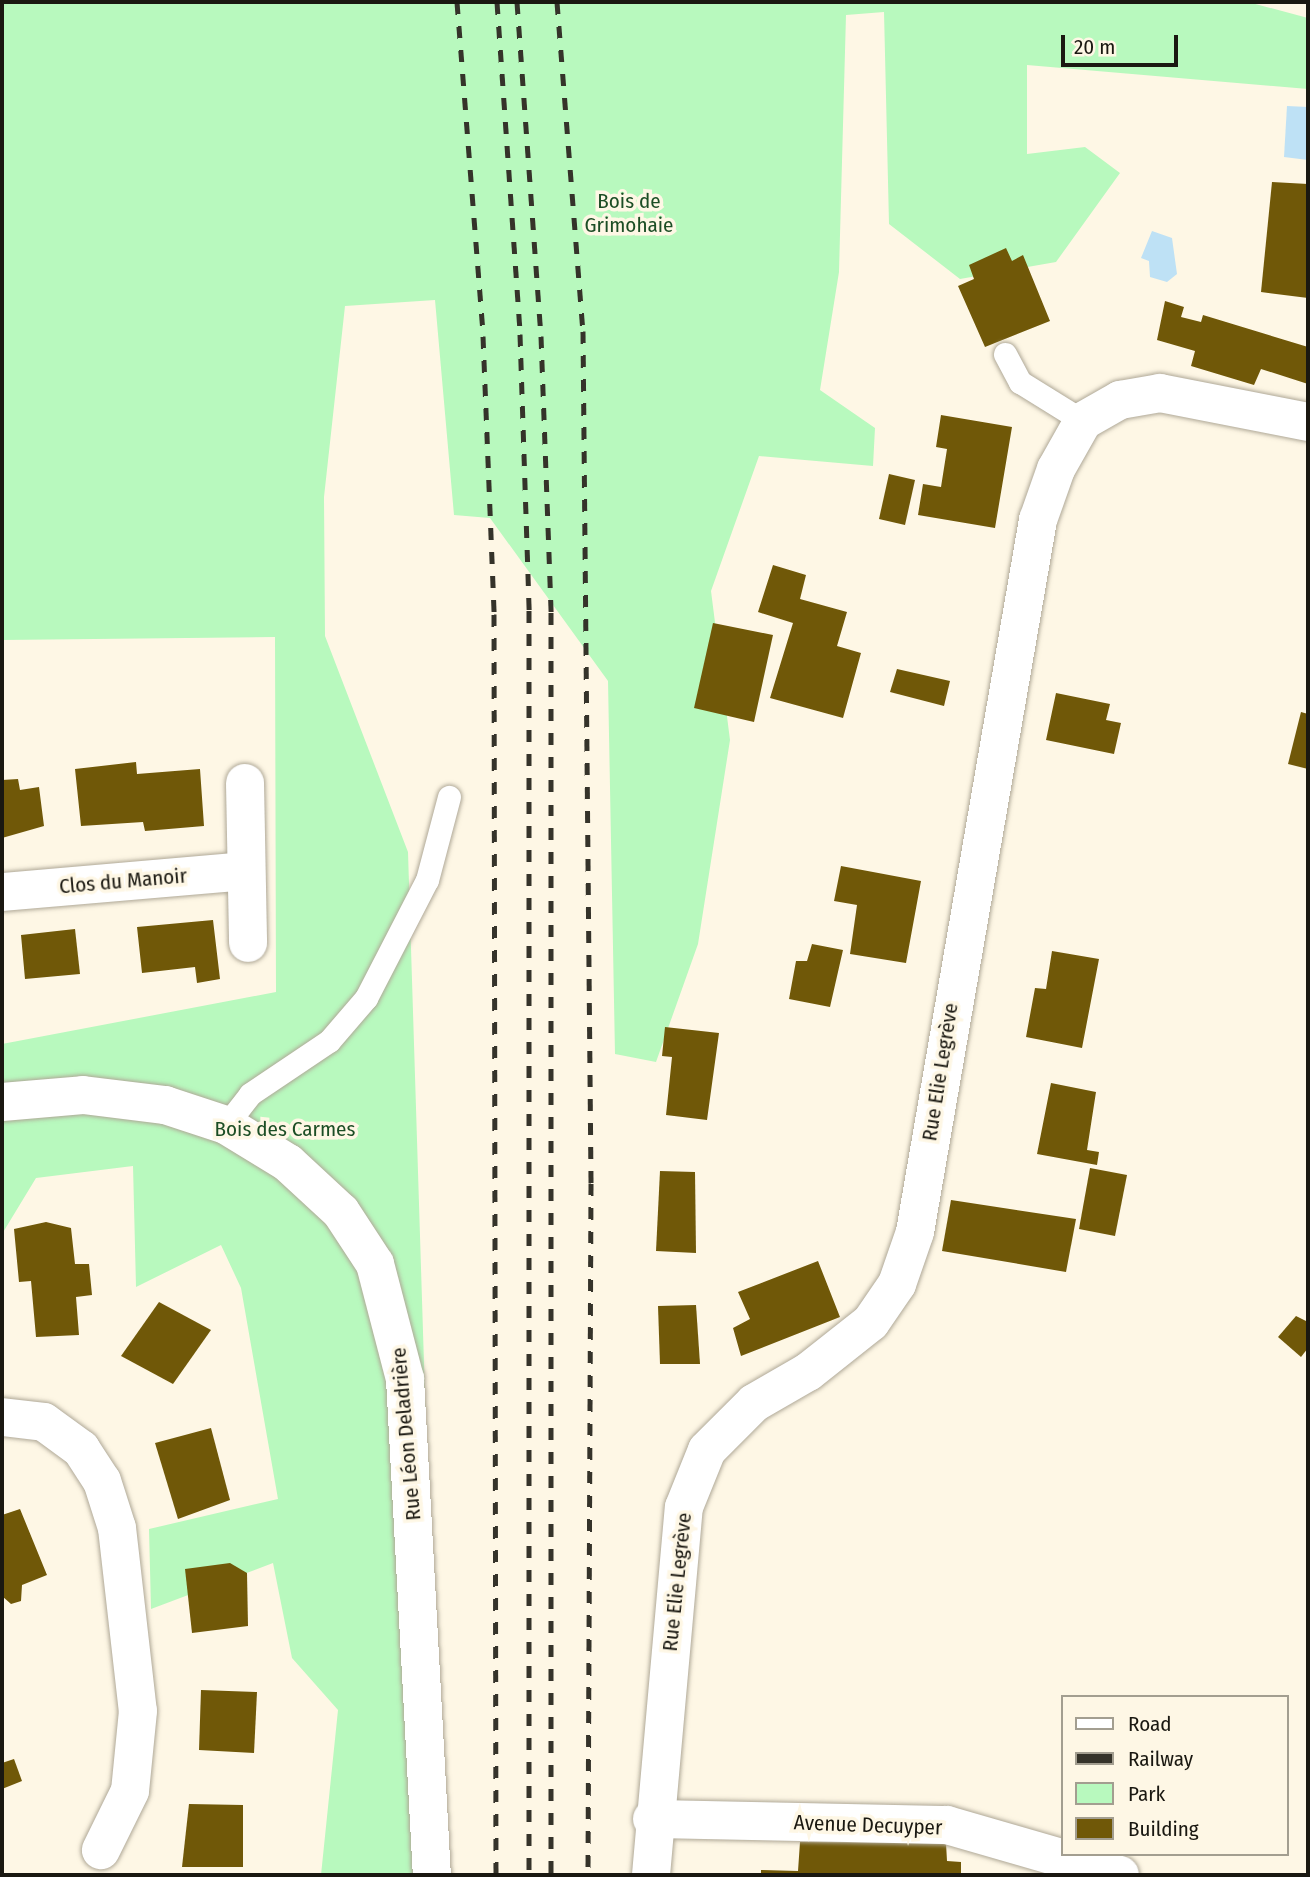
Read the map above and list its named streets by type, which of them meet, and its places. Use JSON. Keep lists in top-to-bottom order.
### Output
{
  "streets": {
    "street": [
      "Clos du Manoir",
      "Rue Elie Legrève",
      "Rue Léon Deladrière",
      "Avenue Decuyper"
    ]
  },
  "crossings": [
    ["Rue Elie Legrève", "Avenue Decuyper"]
  ],
  "parks": ["Bois de Grimohaie", "Bois des Carmes"],
  "legend": [
    "Road",
    "Railway",
    "Park",
    "Building"
  ],
  "scale_bar": "20 m"
}
